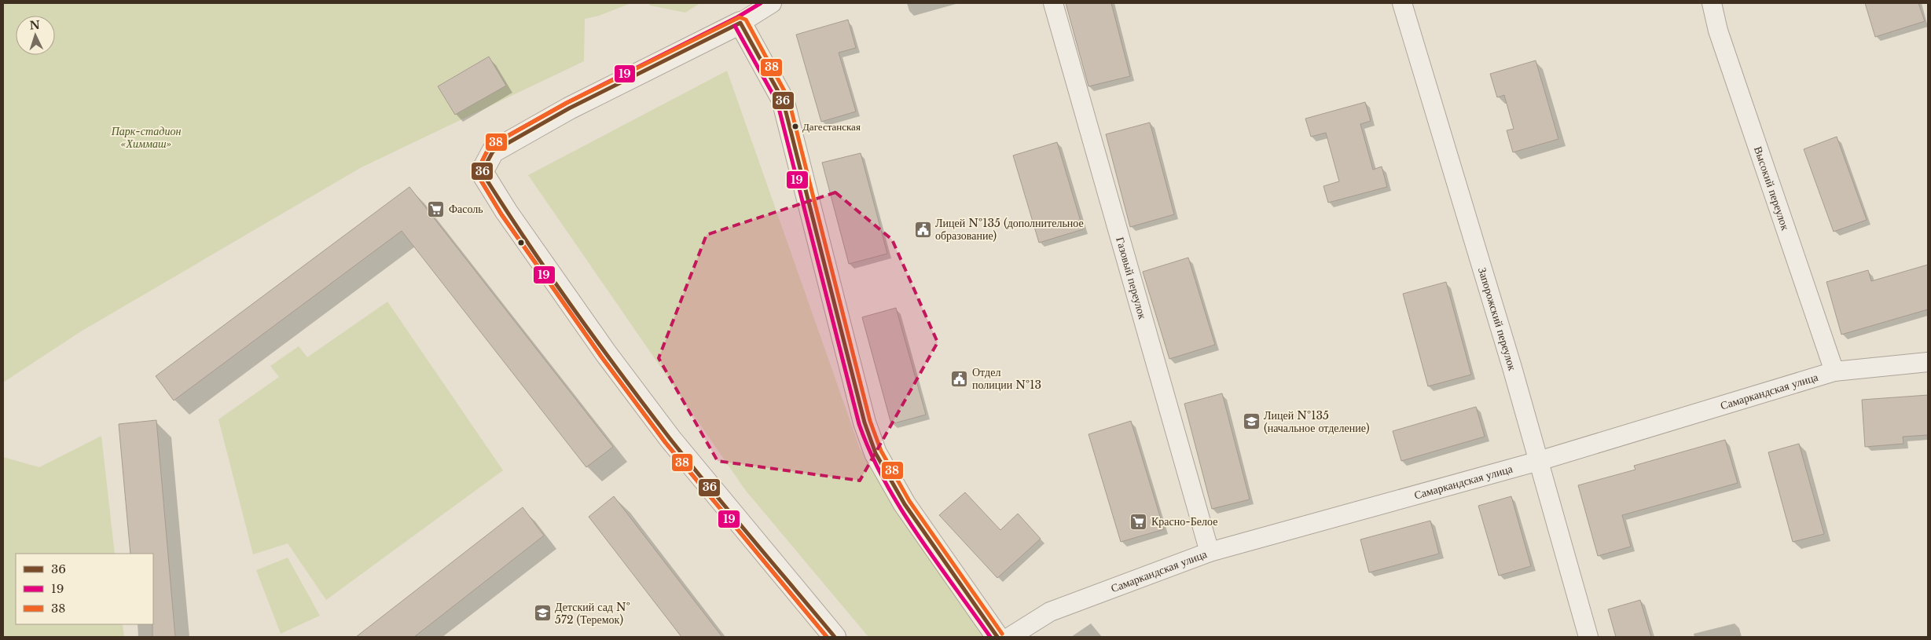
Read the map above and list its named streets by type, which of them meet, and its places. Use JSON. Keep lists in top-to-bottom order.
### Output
{
  "streets": {
    "street": [
      "Высокий переулок",
      "Газовый переулок",
      "Запорожский переулок",
      "Самаркандская улица"
    ]
  },
  "crossings": [
    ["Высокий переулок", "Самаркандская улица"],
    ["Газовый переулок", "Самаркандская улица"],
    ["Запорожский переулок", "Самаркандская улица"]
  ],
  "parks": ["Парк-стадион «Химмаш»"],
  "places": {
    "other": ["Дагестанская"],
    "supermarket": ["Фасоль", "Красно-Белое"],
    "public building": ["Лицей №135 (дополнительное образование)", "Отдел полиции №13"],
    "school or university": ["Лицей №135 (начальное отделение)", "Детский сад № 572 (Теремок)"]
  },
  "lines": ["transit line 19", "transit line 38", "transit line 36"],
  "legend": ["36", "19", "38"],
  "north": "top"
}
